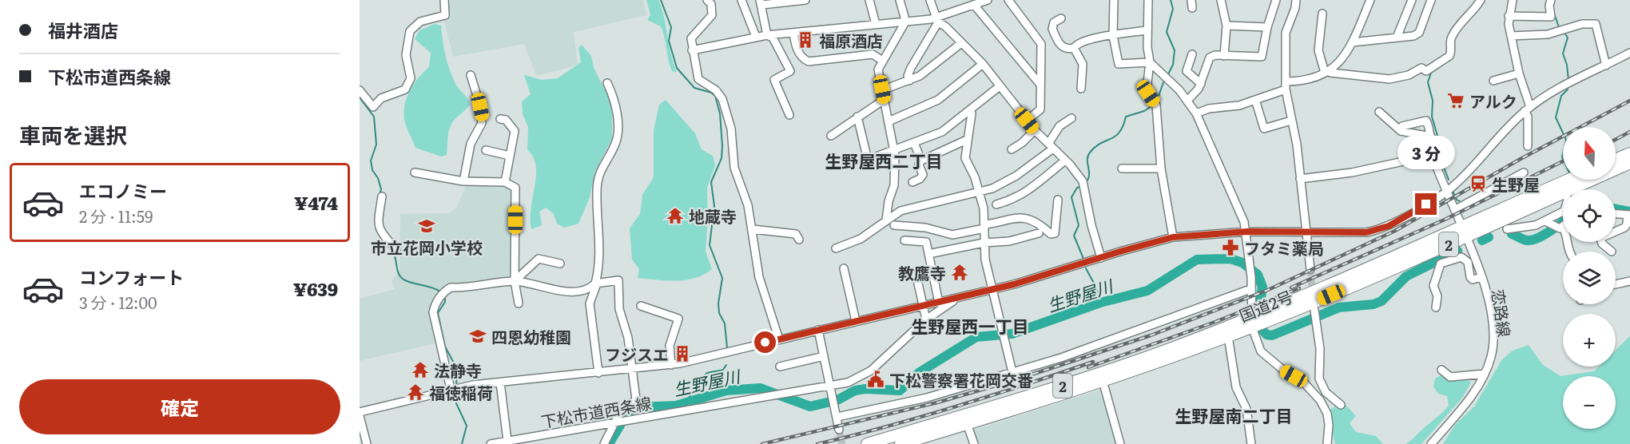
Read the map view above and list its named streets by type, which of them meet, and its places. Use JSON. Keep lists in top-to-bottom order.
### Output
{
  "streets": {
    "highway": ["2", "国道2号"],
    "street": ["恋路線", "下松市道西条線"]
  },
  "crossings": [
    ["国道2号", "恋路線"]
  ],
  "districts": ["生野屋西二丁目", "生野屋西一丁目", "生野屋南二丁目"],
  "water": ["生野屋川"],
  "places": {
    "building": ["福原酒店", "フジスエ"],
    "supermarket": ["アルク"],
    "station": ["生野屋"],
    "temple": [
      "地蔵寺",
      "教鷹寺",
      "法静寺",
      "福徳稲荷"
    ],
    "school or university": ["市立花岡小学校", "四恩幼稚園"],
    "pharmacy": ["フタミ薬局"],
    "public building": ["下松警察署花岡交番"]
  },
  "north": "top",
  "page": {
    "banner": ["福井酒店", "下松市道西条線"],
    "heading": "車両を選択",
    "map_buttons": ["+", "−"],
    "bubble": "3 分",
    "list": [
      {
        "name": "エコノミー",
        "note": "2 分 · 11:59",
        "value": "¥474"
      },
      {
        "name": "コンフォート",
        "note": "3 分 · 12:00",
        "value": "¥639"
      }
    ],
    "buttons": "確定"
  }
}
